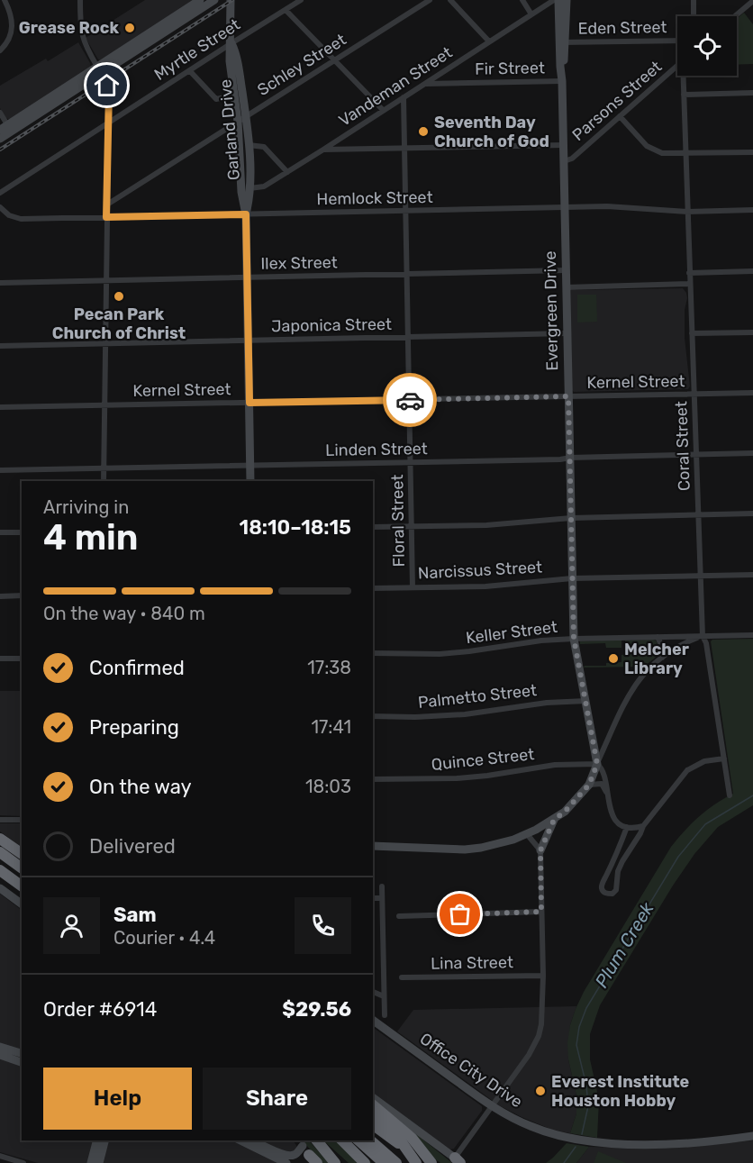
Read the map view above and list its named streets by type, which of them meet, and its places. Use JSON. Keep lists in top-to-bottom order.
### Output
{
  "streets": {
    "street": [
      "Eden Street",
      "Myrtle Street",
      "Schley Street",
      "Fir Street",
      "Vandeman Street",
      "Parsons Street",
      "Garland Drive",
      "Hemlock Street",
      "Ilex Street",
      "Evergreen Drive",
      "Japonica Street",
      "Kernel Street",
      "Coral Street",
      "Linden Street",
      "Floral Street",
      "Narcissus Street",
      "Keller Street",
      "Palmetto Street",
      "Quince Street",
      "Lina Street",
      "Office City Drive"
    ]
  },
  "crossings": [
    ["Eden Street", "Evergreen Drive"],
    ["Myrtle Street", "Garland Drive"],
    ["Schley Street", "Garland Drive"],
    ["Fir Street", "Vandeman Street"],
    ["Fir Street", "Evergreen Drive"],
    ["Vandeman Street", "Garland Drive"],
    ["Vandeman Street", "Floral Street"],
    ["Parsons Street", "Evergreen Drive"],
    ["Garland Drive", "Hemlock Street"],
    ["Garland Drive", "Ilex Street"],
    ["Garland Drive", "Japonica Street"],
    ["Garland Drive", "Kernel Street"],
    ["Garland Drive", "Linden Street"],
    ["Hemlock Street", "Evergreen Drive"],
    ["Hemlock Street", "Coral Street"],
    ["Hemlock Street", "Floral Street"],
    ["Ilex Street", "Evergreen Drive"],
    ["Ilex Street", "Floral Street"],
    ["Evergreen Drive", "Japonica Street"],
    ["Evergreen Drive", "Kernel Street"],
    ["Evergreen Drive", "Linden Street"],
    ["Evergreen Drive", "Narcissus Street"],
    ["Evergreen Drive", "Keller Street"],
    ["Evergreen Drive", "Palmetto Street"],
    ["Evergreen Drive", "Quince Street"],
    ["Japonica Street", "Floral Street"],
    ["Kernel Street", "Coral Street"],
    ["Kernel Street", "Floral Street"],
    ["Coral Street", "Linden Street"],
    ["Coral Street", "Narcissus Street"],
    ["Coral Street", "Keller Street"],
    ["Linden Street", "Floral Street"],
    ["Floral Street", "Narcissus Street"]
  ],
  "water": ["Plum Creek"],
  "places": [
    "Grease Rock",
    "Seventh Day Church of God",
    "Pecan Park Church of Christ",
    "Melcher Library",
    "Everest Institute Houston Hobby"
  ],
  "page": {
    "heading": ["4 min", "Arriving in", "18:10–18:15"],
    "panel": [
      "Sam",
      "Courier · 4.4",
      "Order #6914",
      "$29.56"
    ],
    "bar": "On the way · 840 m",
    "list": [
      ["Confirmed", "17:38"],
      ["Preparing", "17:41"],
      ["On the way", "18:03"],
      "Delivered"
    ],
    "buttons": ["Help", "Share"]
  }
}
